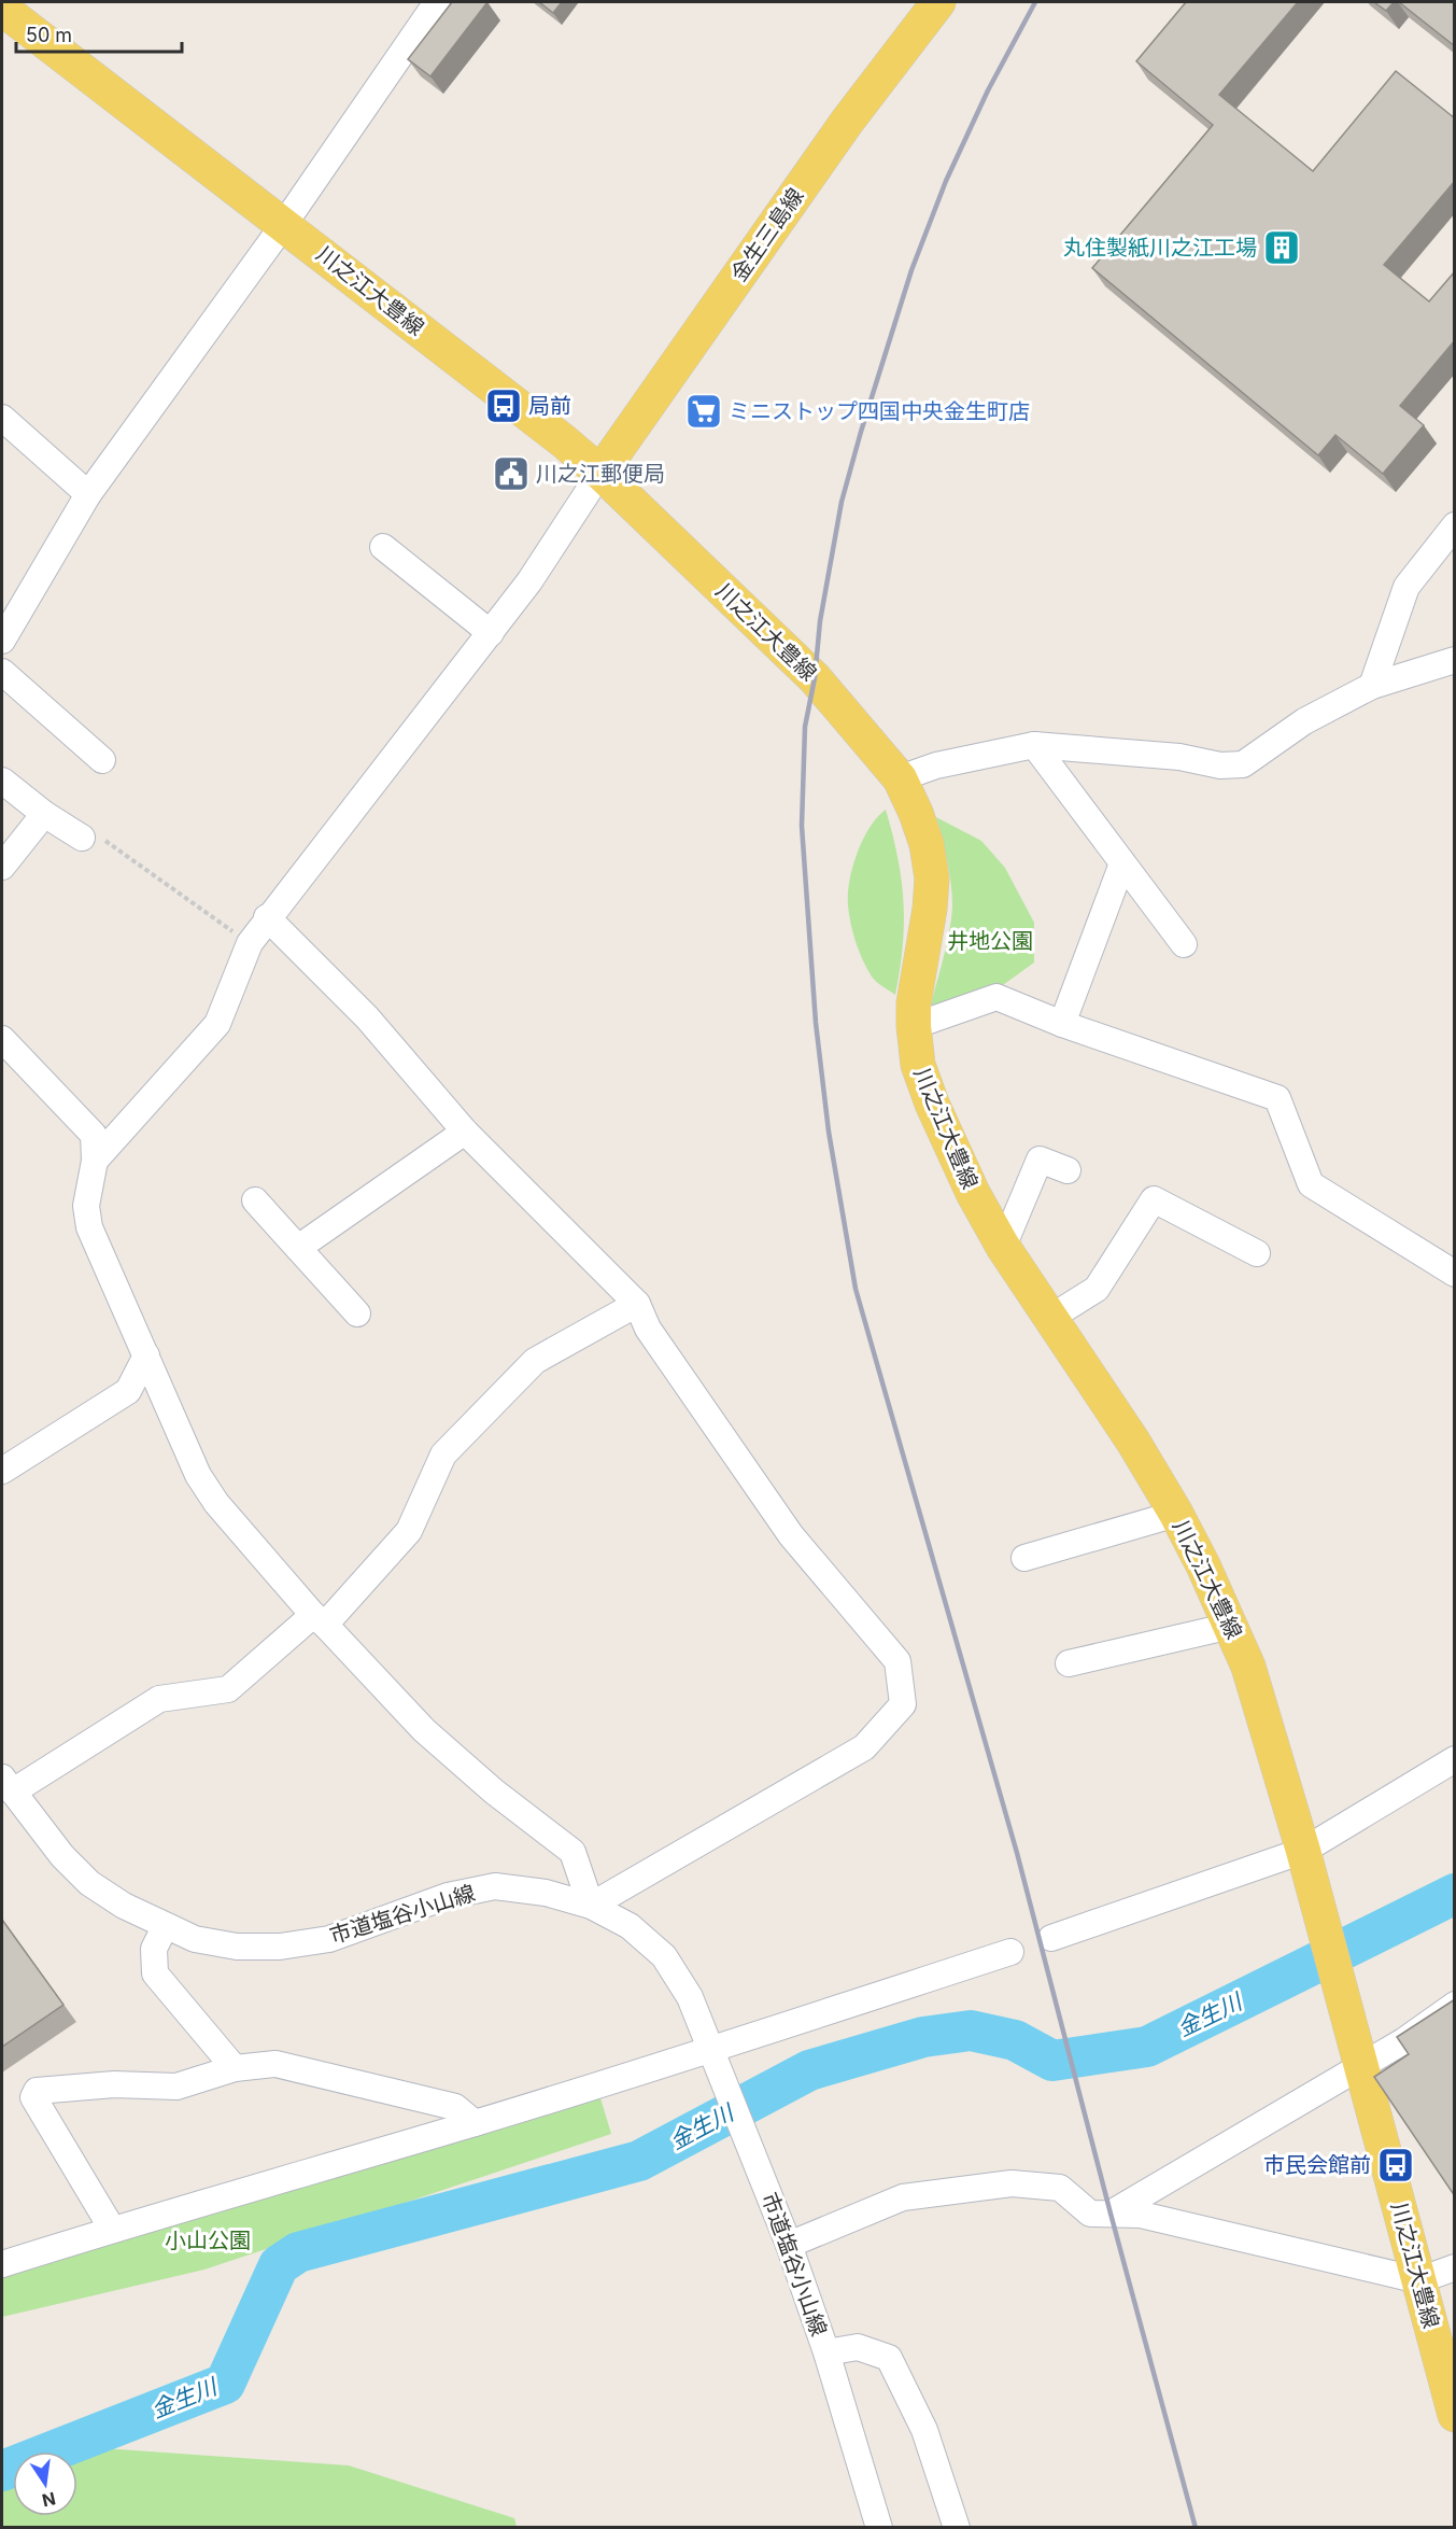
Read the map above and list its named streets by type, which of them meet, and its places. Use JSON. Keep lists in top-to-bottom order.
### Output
{
  "streets": {
    "main road": ["金生三島線", "川之江大豊線"],
    "street": ["市道塩谷小山線"]
  },
  "crossings": [
    ["金生三島線", "川之江大豊線"]
  ],
  "water": ["金生川"],
  "parks": ["井地公園", "小山公園"],
  "places": {
    "building": ["丸住製紙川之江工場"],
    "bus stop": ["局前", "市民会館前"],
    "supermarket": ["ミニストップ四国中央金生町店"],
    "public building": ["川之江郵便局"]
  },
  "scale_bar": "50 m",
  "north": "bottom"
}
